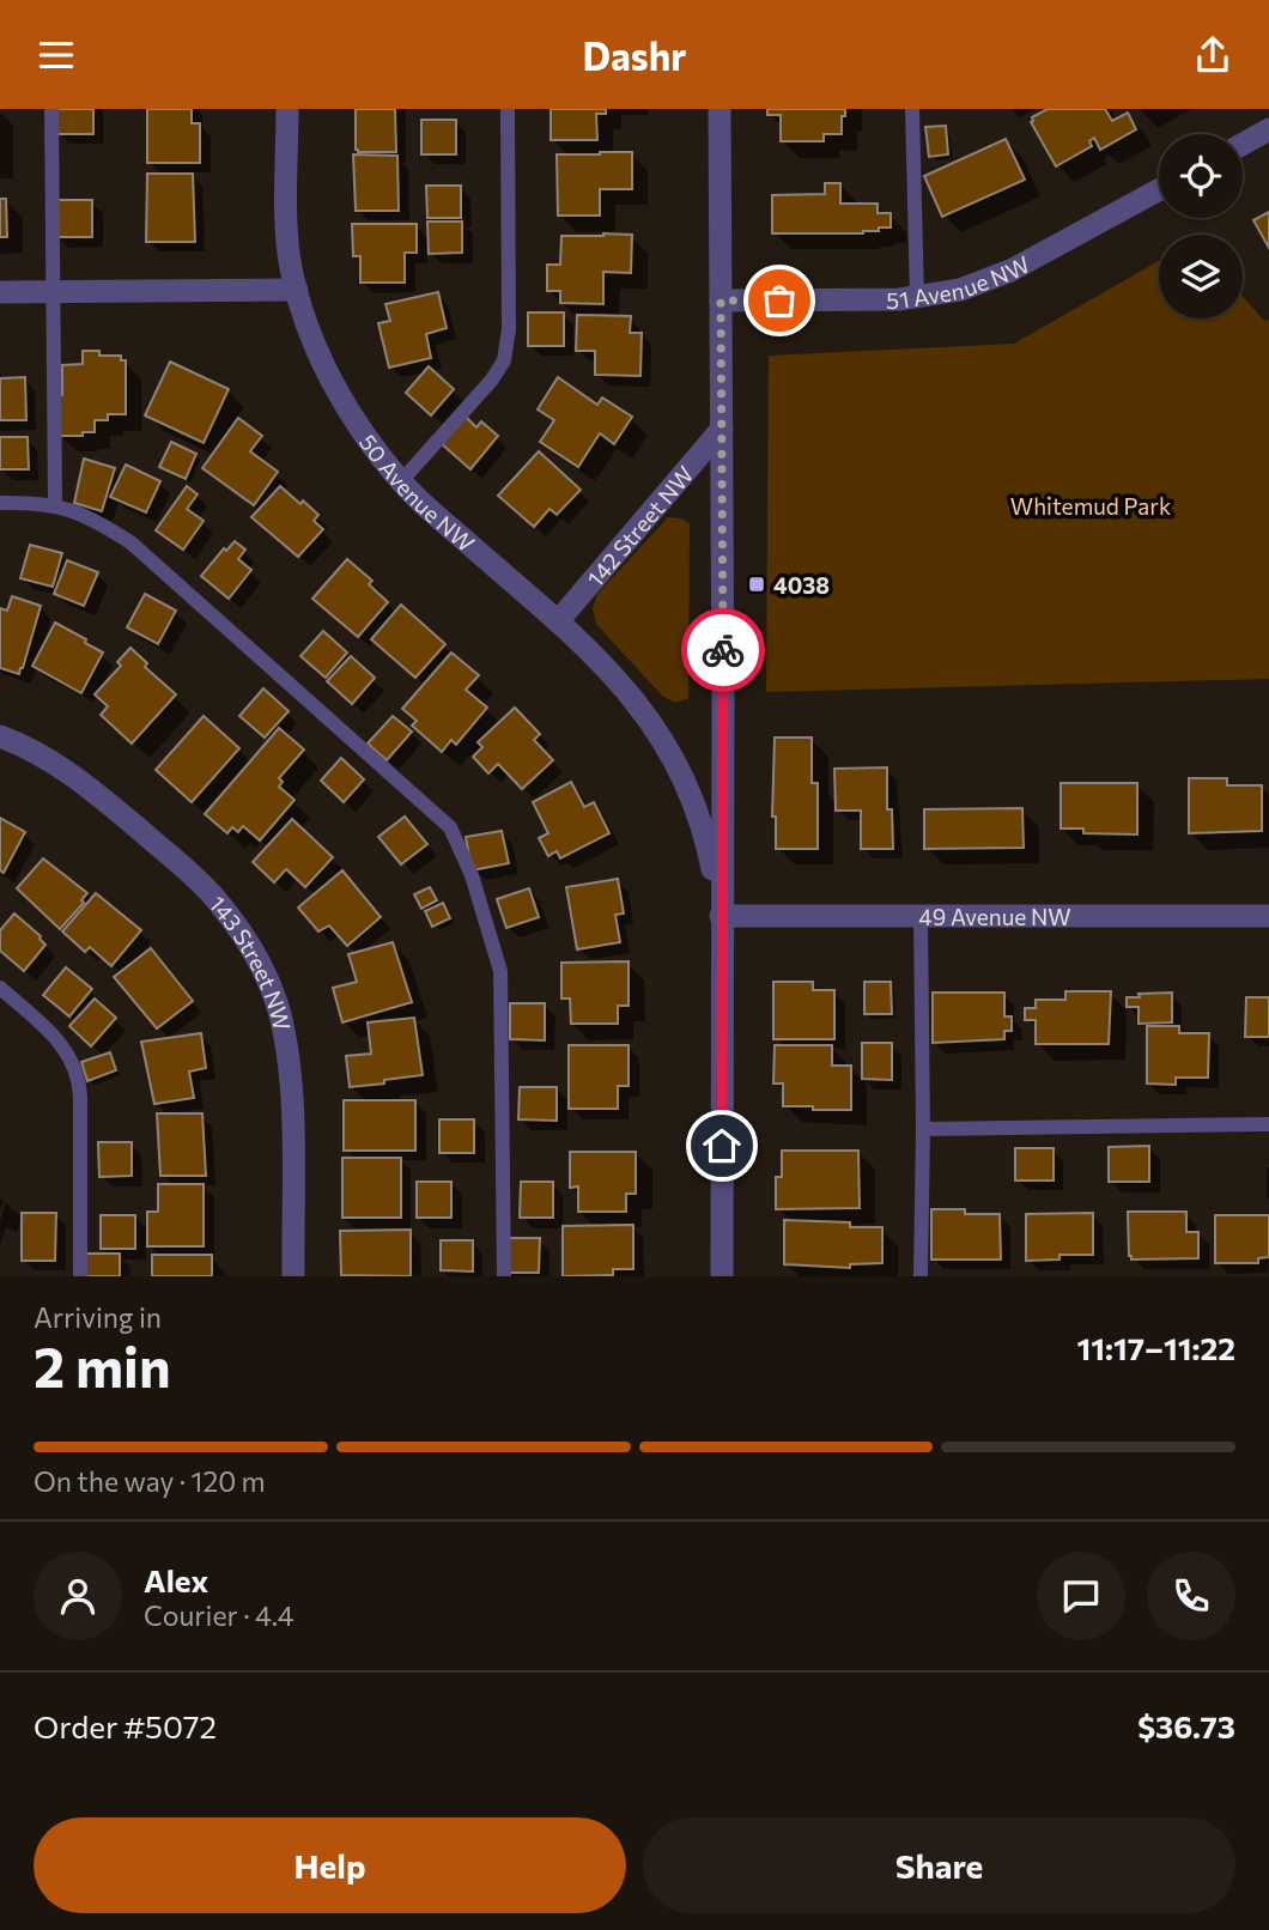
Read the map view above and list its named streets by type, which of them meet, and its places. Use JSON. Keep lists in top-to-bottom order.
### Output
{
  "streets": {
    "street": [
      "51 Avenue NW",
      "50 Avenue NW",
      "142 Street NW",
      "49 Avenue NW",
      "143 Street NW"
    ]
  },
  "crossings": [
    ["51 Avenue NW", "142 Street NW"],
    ["50 Avenue NW", "142 Street NW"],
    ["50 Avenue NW", "49 Avenue NW"],
    ["142 Street NW", "49 Avenue NW"]
  ],
  "parks": ["Whitemud Park"],
  "places": {
    "transit": ["4038"]
  },
  "page": {
    "header": "Dashr",
    "heading": ["2 min", "Arriving in", "11:17–11:22"],
    "panel": [
      "Alex",
      "Courier · 4.4",
      "Order #5072",
      "$36.73"
    ],
    "bar": "On the way · 120 m",
    "buttons": ["Help", "Share"]
  }
}
